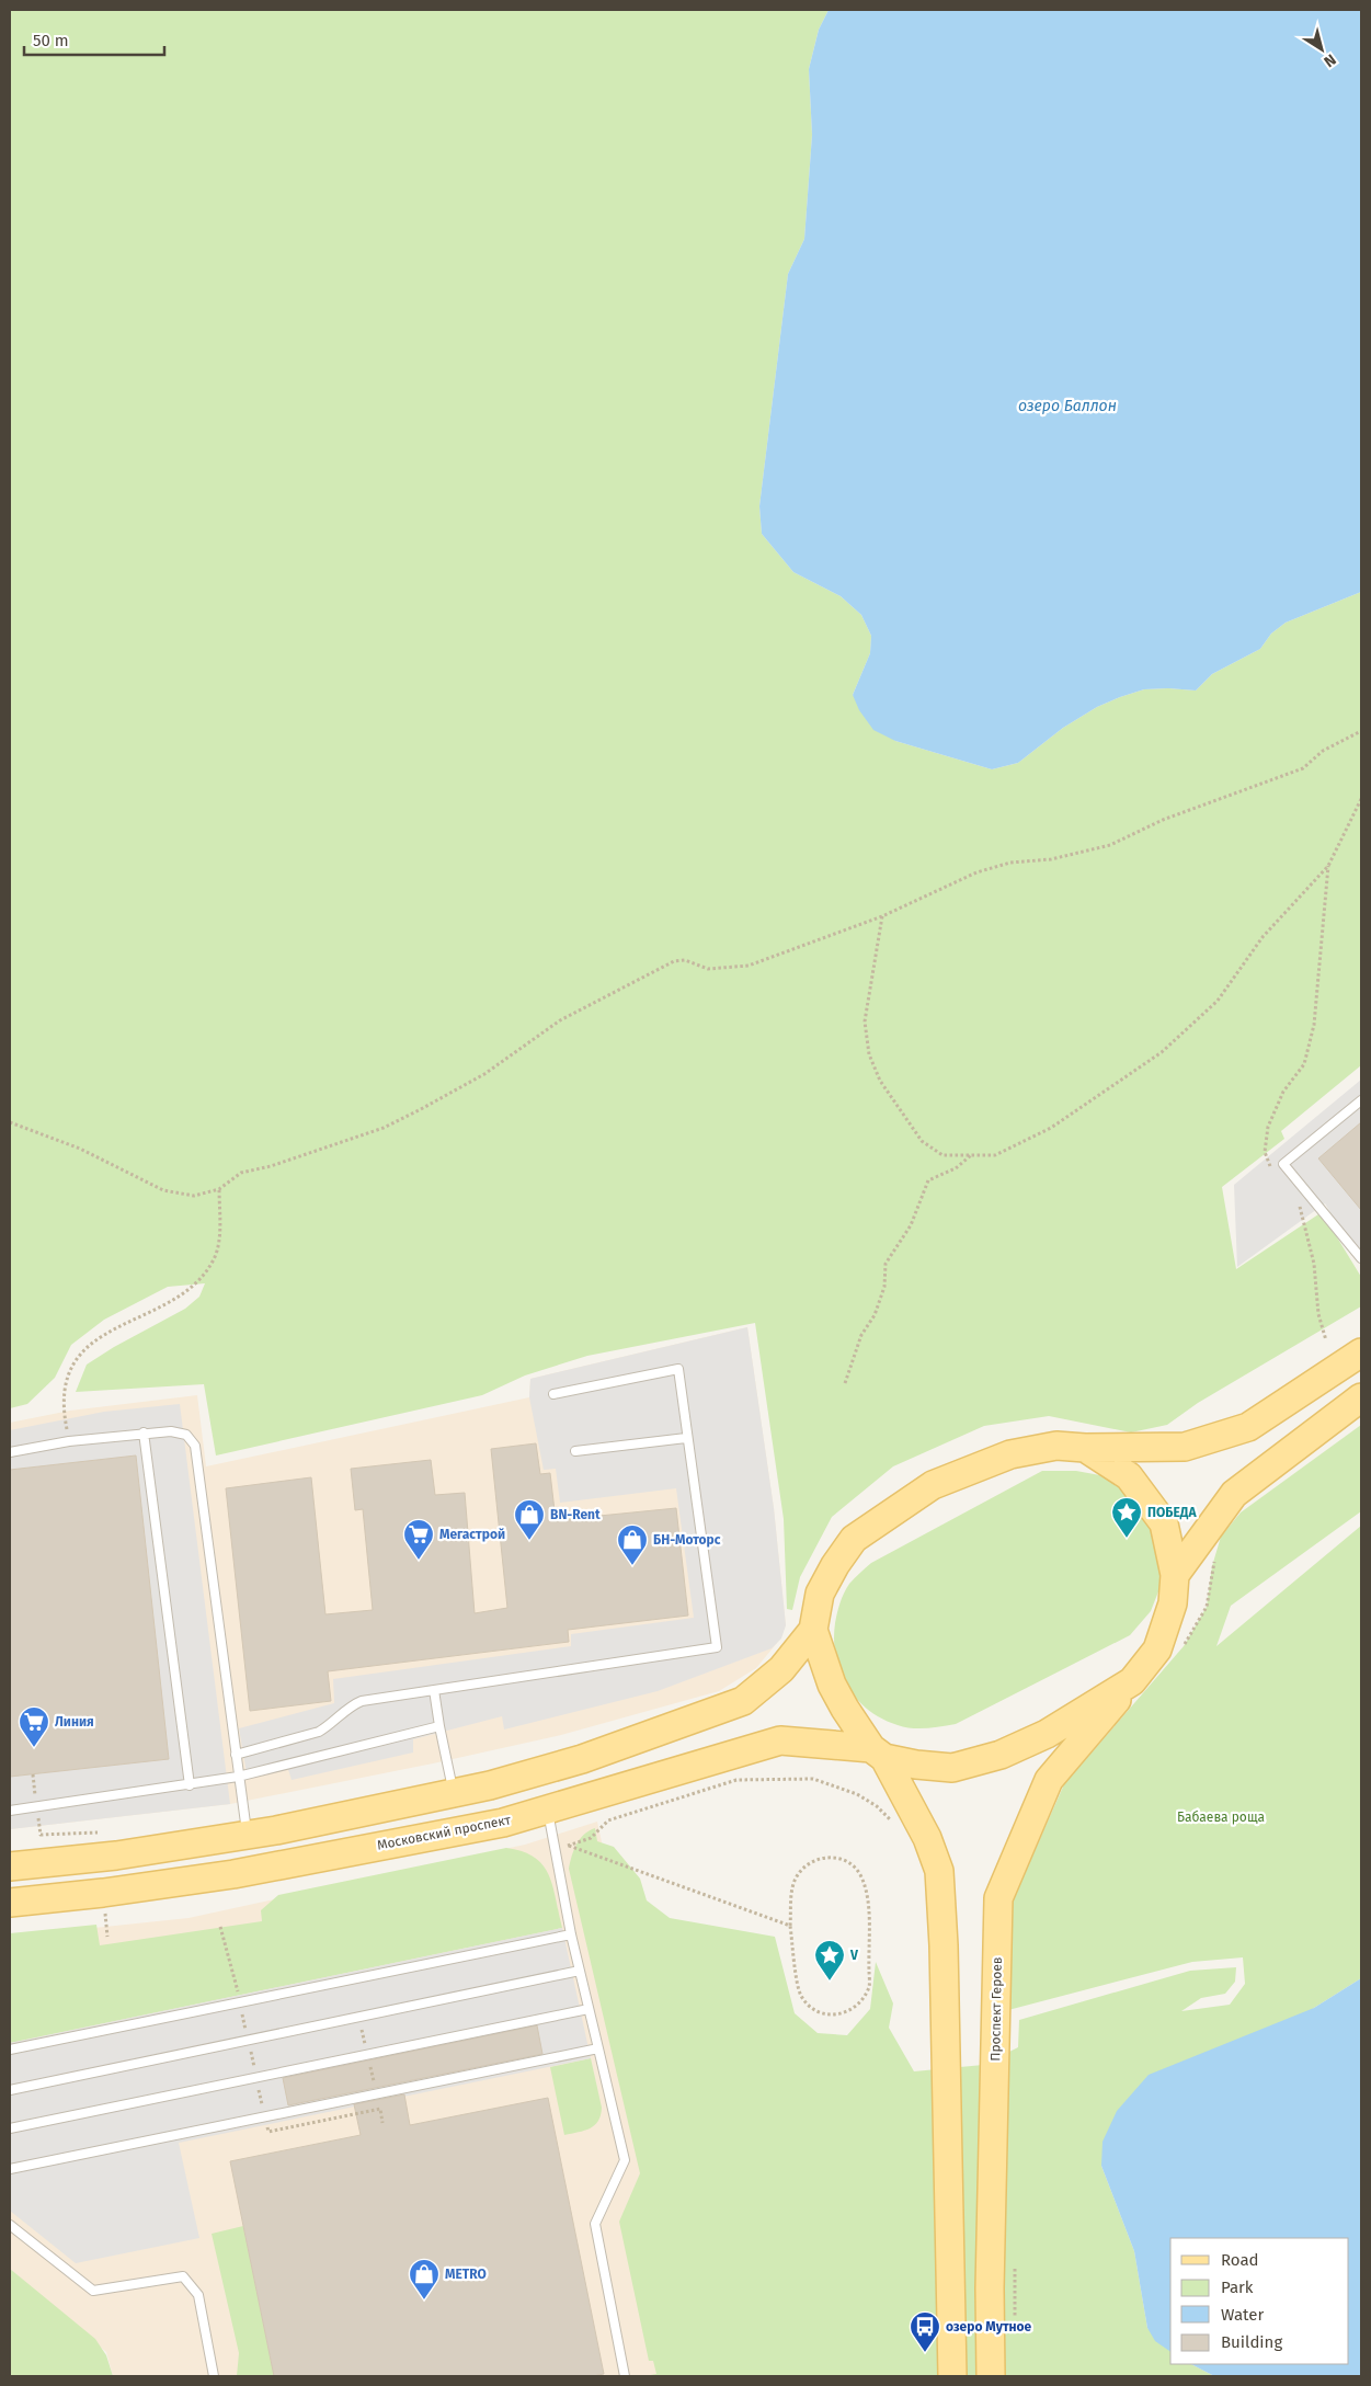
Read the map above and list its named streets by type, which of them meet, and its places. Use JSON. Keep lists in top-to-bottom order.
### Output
{
  "streets": {
    "main road": ["Московский проспект", "Проспект Героев"]
  },
  "crossings": [
    ["Московский проспект", "Проспект Героев"]
  ],
  "water": ["озеро Баллон"],
  "parks": ["Бабаева роща"],
  "places": {
    "place": ["ПОБЕДА", "V"],
    "shop": ["BN-Rent", "БН-Моторс", "METRO"],
    "supermarket": ["Мегастрой", "Линия"],
    "bus stop": ["озеро Мутное"]
  },
  "legend": [
    "Road",
    "Park",
    "Water",
    "Building"
  ],
  "scale_bar": "50 m",
  "north": "bottom right"
}
